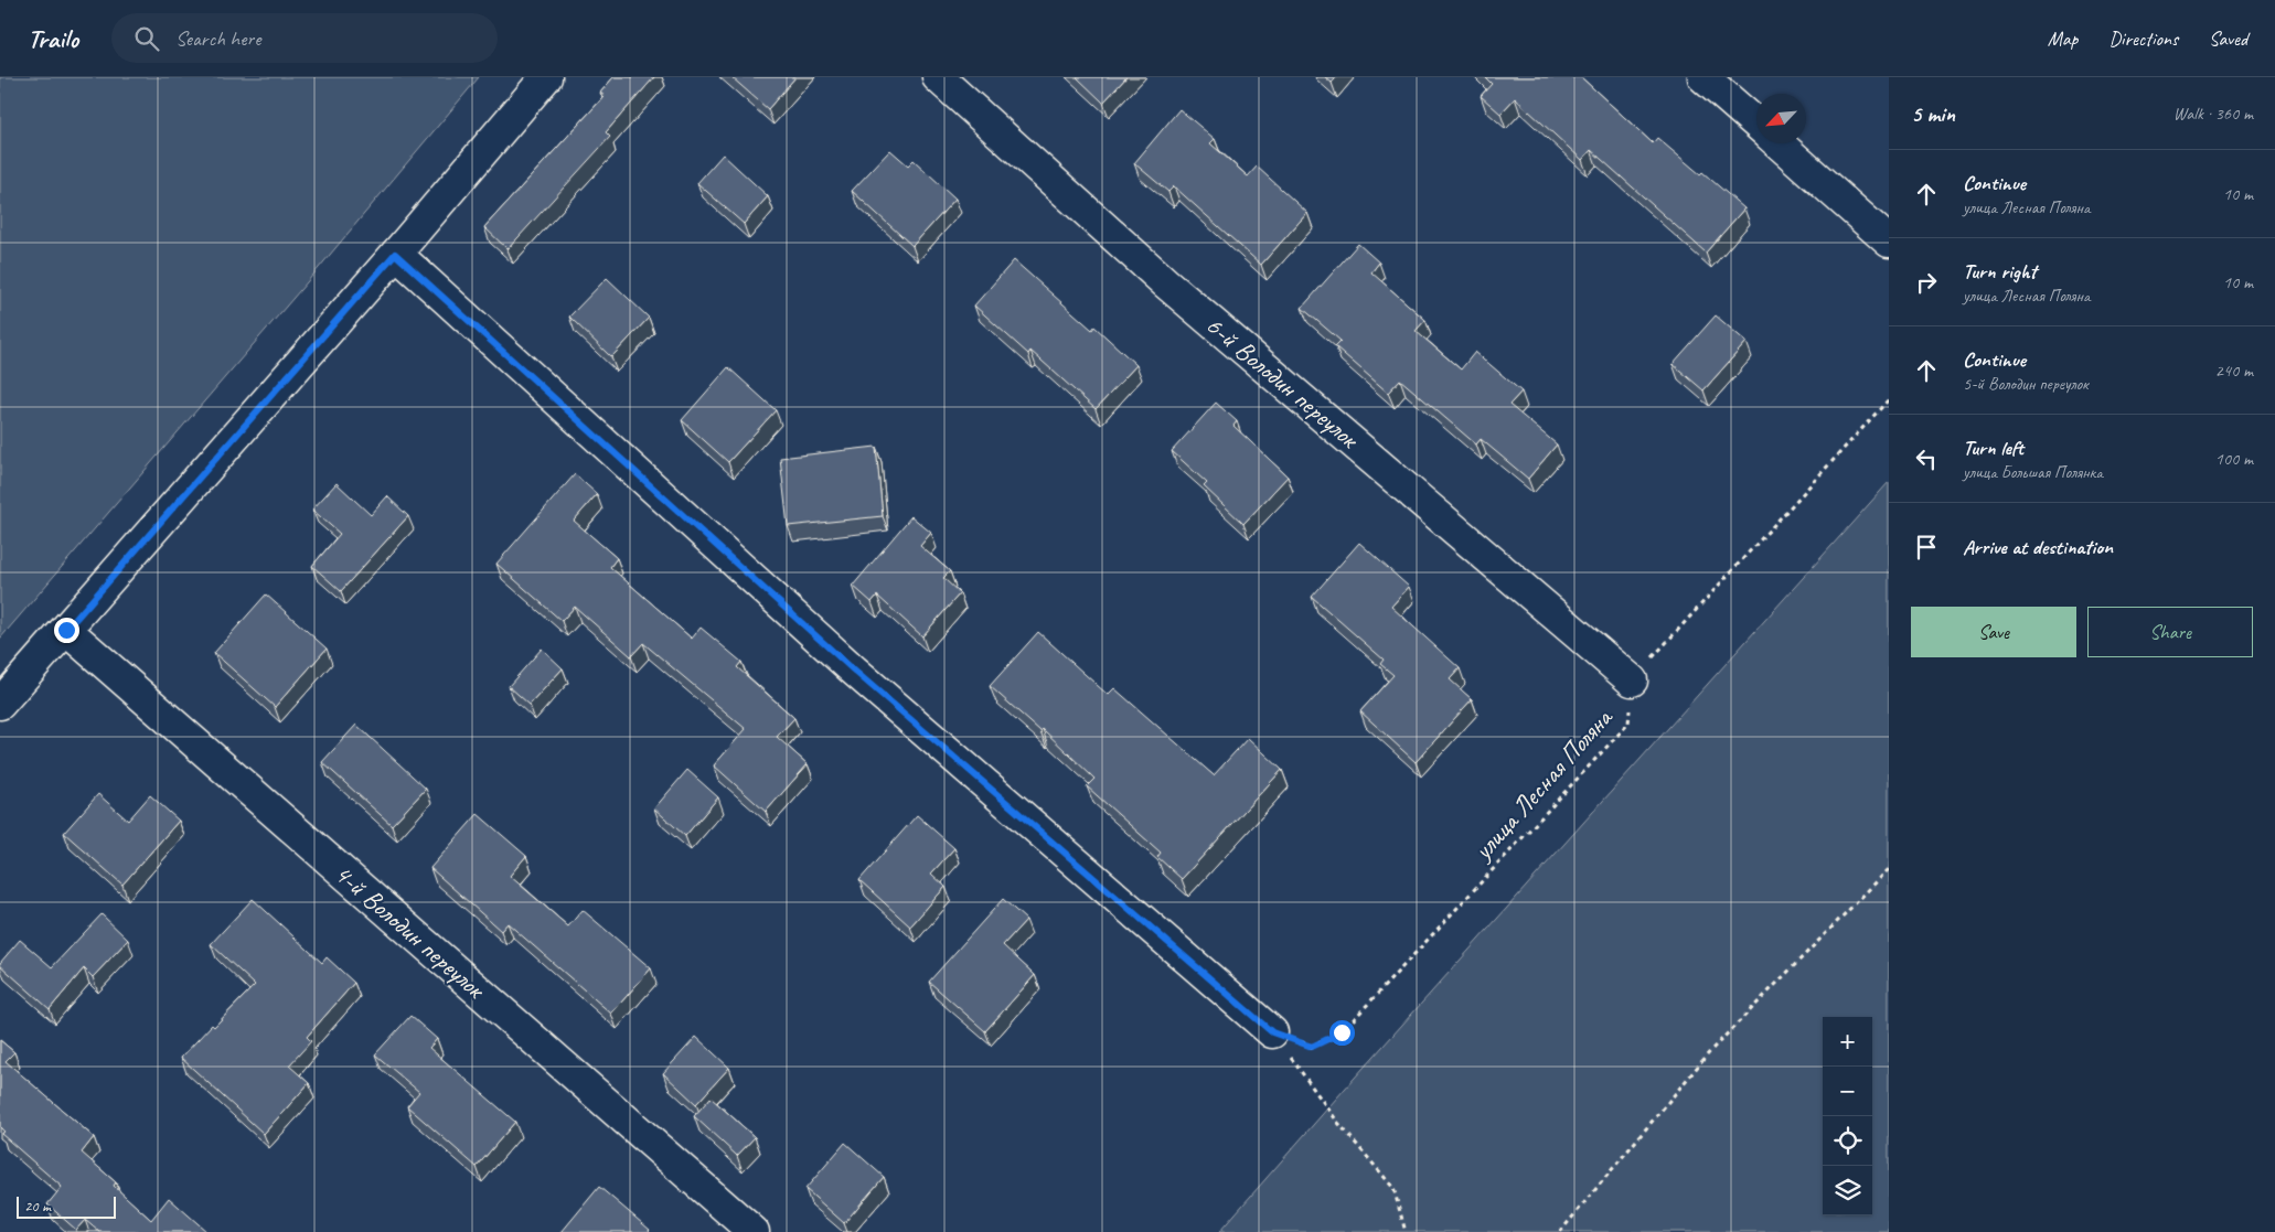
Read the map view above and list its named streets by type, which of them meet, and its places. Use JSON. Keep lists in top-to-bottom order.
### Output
{
  "streets": {
    "street": ["6-й Володин переулок", "4-й Володин переулок"],
    "path": ["улица Лесная Поляна"]
  },
  "crossings": [
    ["6-й Володин переулок", "улица Лесная Поляна"]
  ],
  "scale_bar": "20 m",
  "north": "bottom left",
  "page": {
    "header": "Trailo",
    "search": "Search here",
    "nav": ["Map", "Directions", "Saved"],
    "heading": ["5 min", "Walk · 360 m"],
    "list": [
      ["Continue", "улица Лесная Поляна", "10 m"],
      ["Turn right", "улица Лесная Поляна", "10 m"],
      ["Continue", "5-й Володин переулок", "240 m"],
      ["Turn left", "улица Большая Полянка", "100 m"],
      "Arrive at destination"
    ],
    "buttons": ["Save", "Share"],
    "map_buttons": ["+", "−"],
    "scale": "20 m"
  }
}
